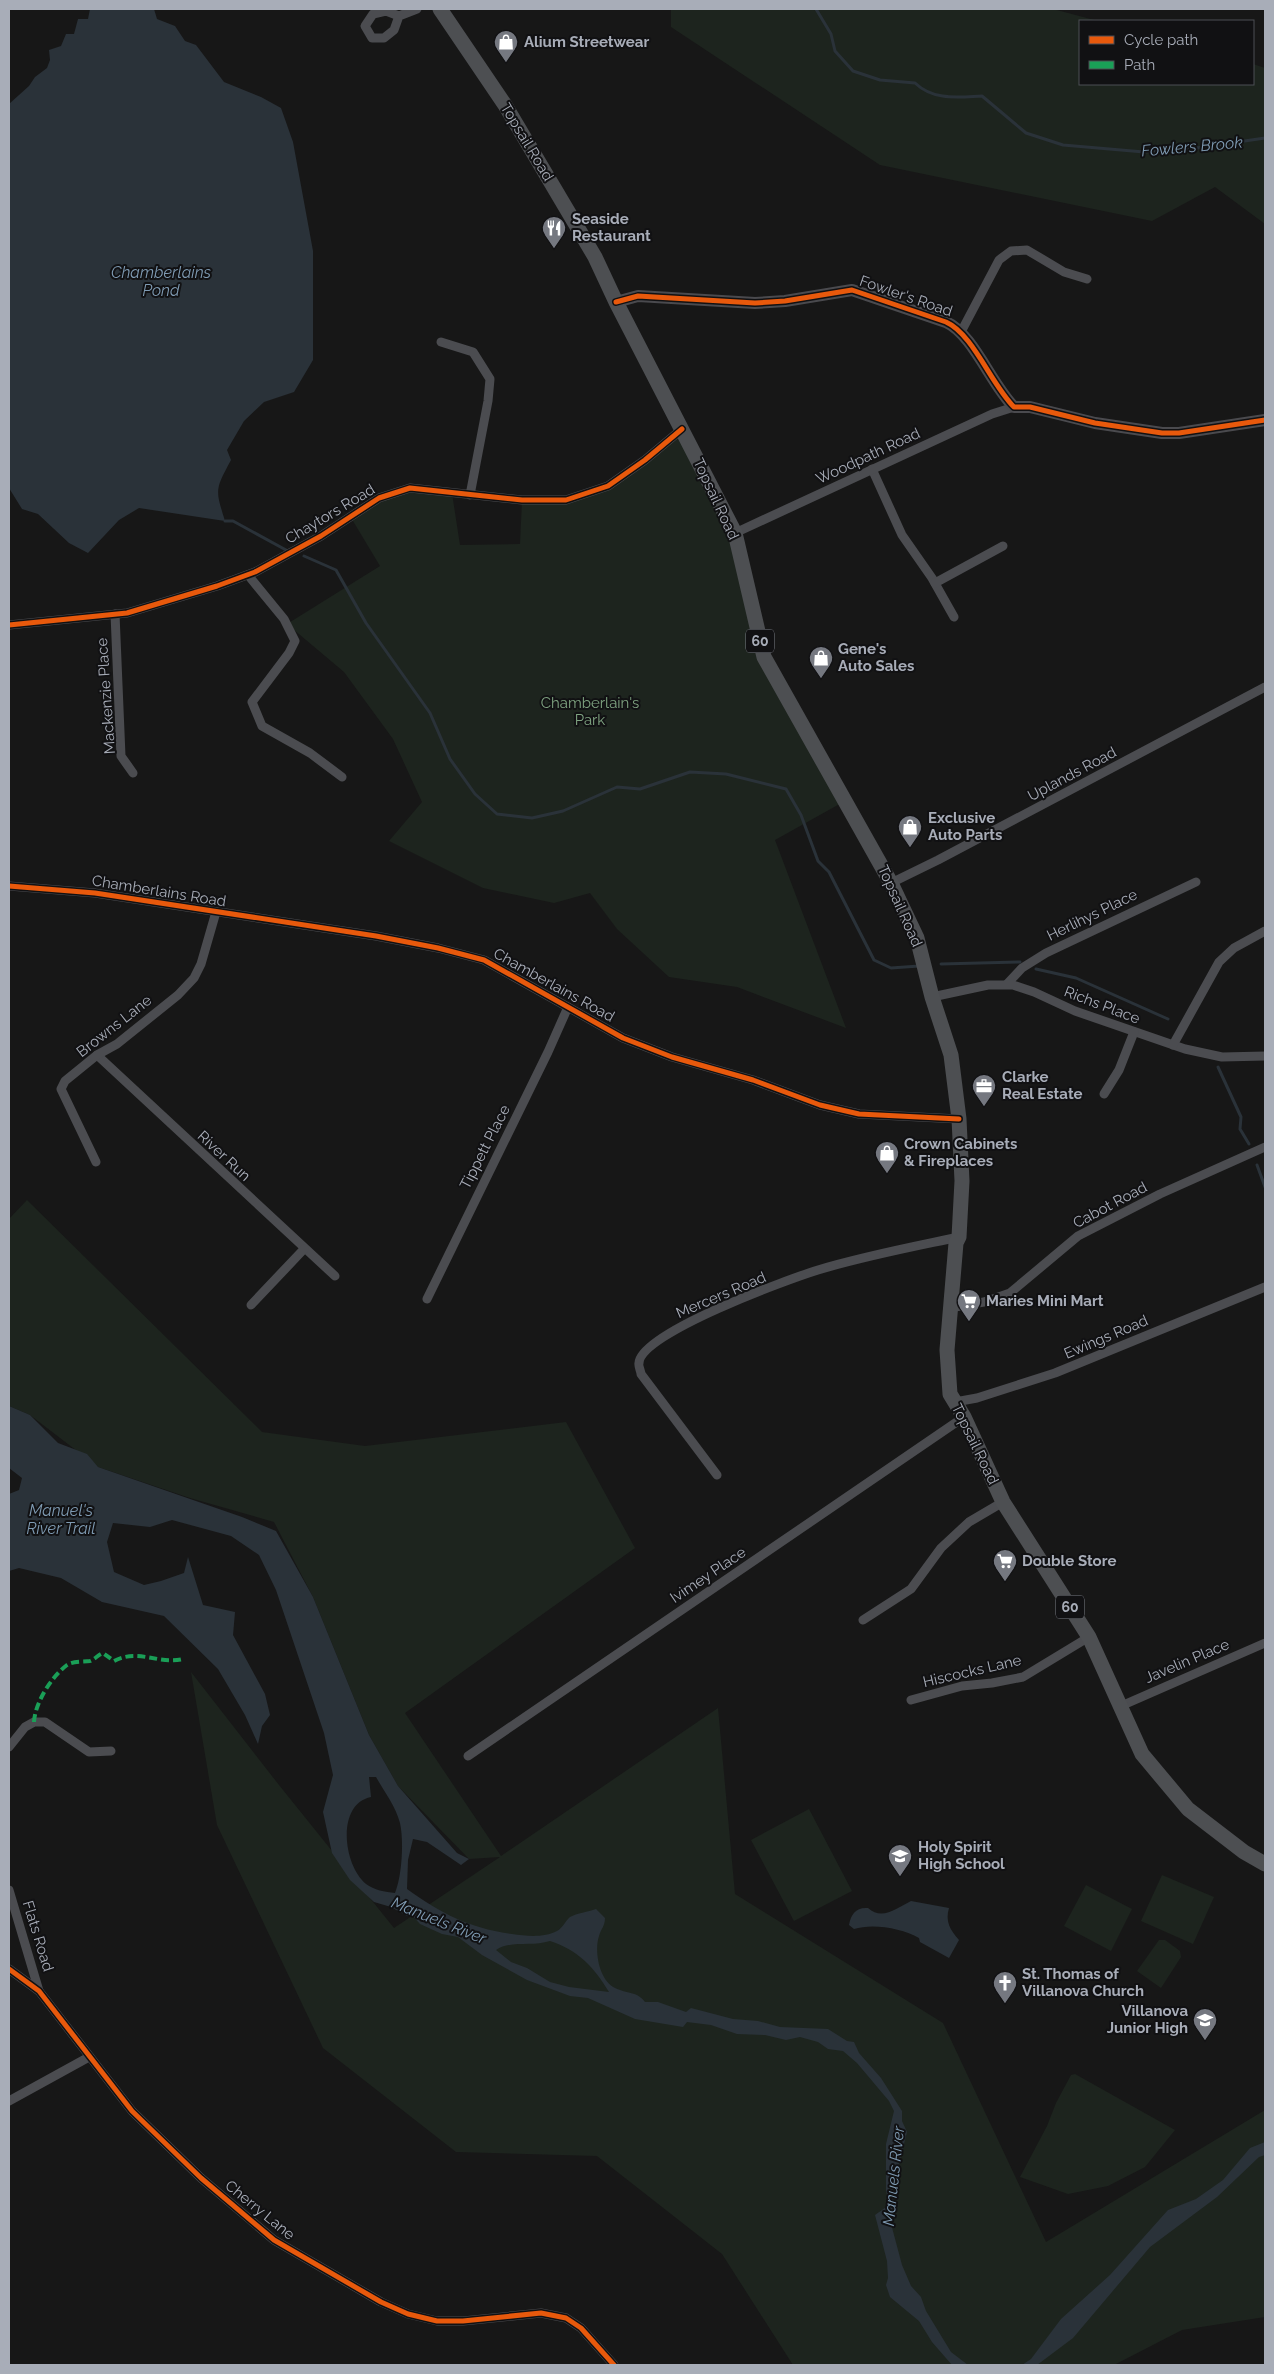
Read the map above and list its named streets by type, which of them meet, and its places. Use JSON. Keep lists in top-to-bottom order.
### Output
{
  "streets": {
    "main road": ["Topsail Road", "60"],
    "street": [
      "Fowler's Road",
      "Woodpath Road",
      "Chaytors Road",
      "Mackenzie Place",
      "Uplands Road",
      "Chamberlains Road",
      "Herlihys Place",
      "Richs Place",
      "Browns Lane",
      "Tippett Place",
      "River Run",
      "Cabot Road",
      "Mercers Road",
      "Ewings Road",
      "Ivimey Place",
      "Javelin Place",
      "Hiscocks Lane",
      "Flats Road",
      "Cherry Lane"
    ]
  },
  "crossings": [
    ["Topsail Road", "Fowler's Road"],
    ["Topsail Road", "Woodpath Road"],
    ["Topsail Road", "Chaytors Road"],
    ["Topsail Road", "Uplands Road"],
    ["Topsail Road", "Chamberlains Road"],
    ["Topsail Road", "Richs Place"],
    ["Topsail Road", "Cabot Road"],
    ["Topsail Road", "Mercers Road"],
    ["Topsail Road", "Ewings Road"],
    ["Topsail Road", "Ivimey Place"],
    ["Topsail Road", "Javelin Place"],
    ["Topsail Road", "Hiscocks Lane"],
    ["Fowler's Road", "Woodpath Road"],
    ["Chaytors Road", "Mackenzie Place"],
    ["Chamberlains Road", "Browns Lane"],
    ["Chamberlains Road", "Tippett Place"],
    ["Herlihys Place", "Richs Place"],
    ["Browns Lane", "River Run"],
    ["Flats Road", "Cherry Lane"]
  ],
  "water": [
    "Fowlers Brook",
    "Chamberlains Pond",
    "Manuel's River Trail",
    "Manuels River"
  ],
  "parks": ["Chamberlain's Park"],
  "places": {
    "shop": [
      "Alium Streetwear",
      "Gene's Auto Sales",
      "Exclusive Auto Parts",
      "Crown Cabinets & Fireplaces"
    ],
    "restaurant": ["Seaside Restaurant"],
    "office": ["Clarke Real Estate"],
    "supermarket": ["Maries Mini Mart", "Double Store"],
    "school or university": ["Holy Spirit High School", "Villanova Junior High"],
    "church": ["St. Thomas of Villanova Church"]
  },
  "legend": ["Cycle path", "Path"]
}
